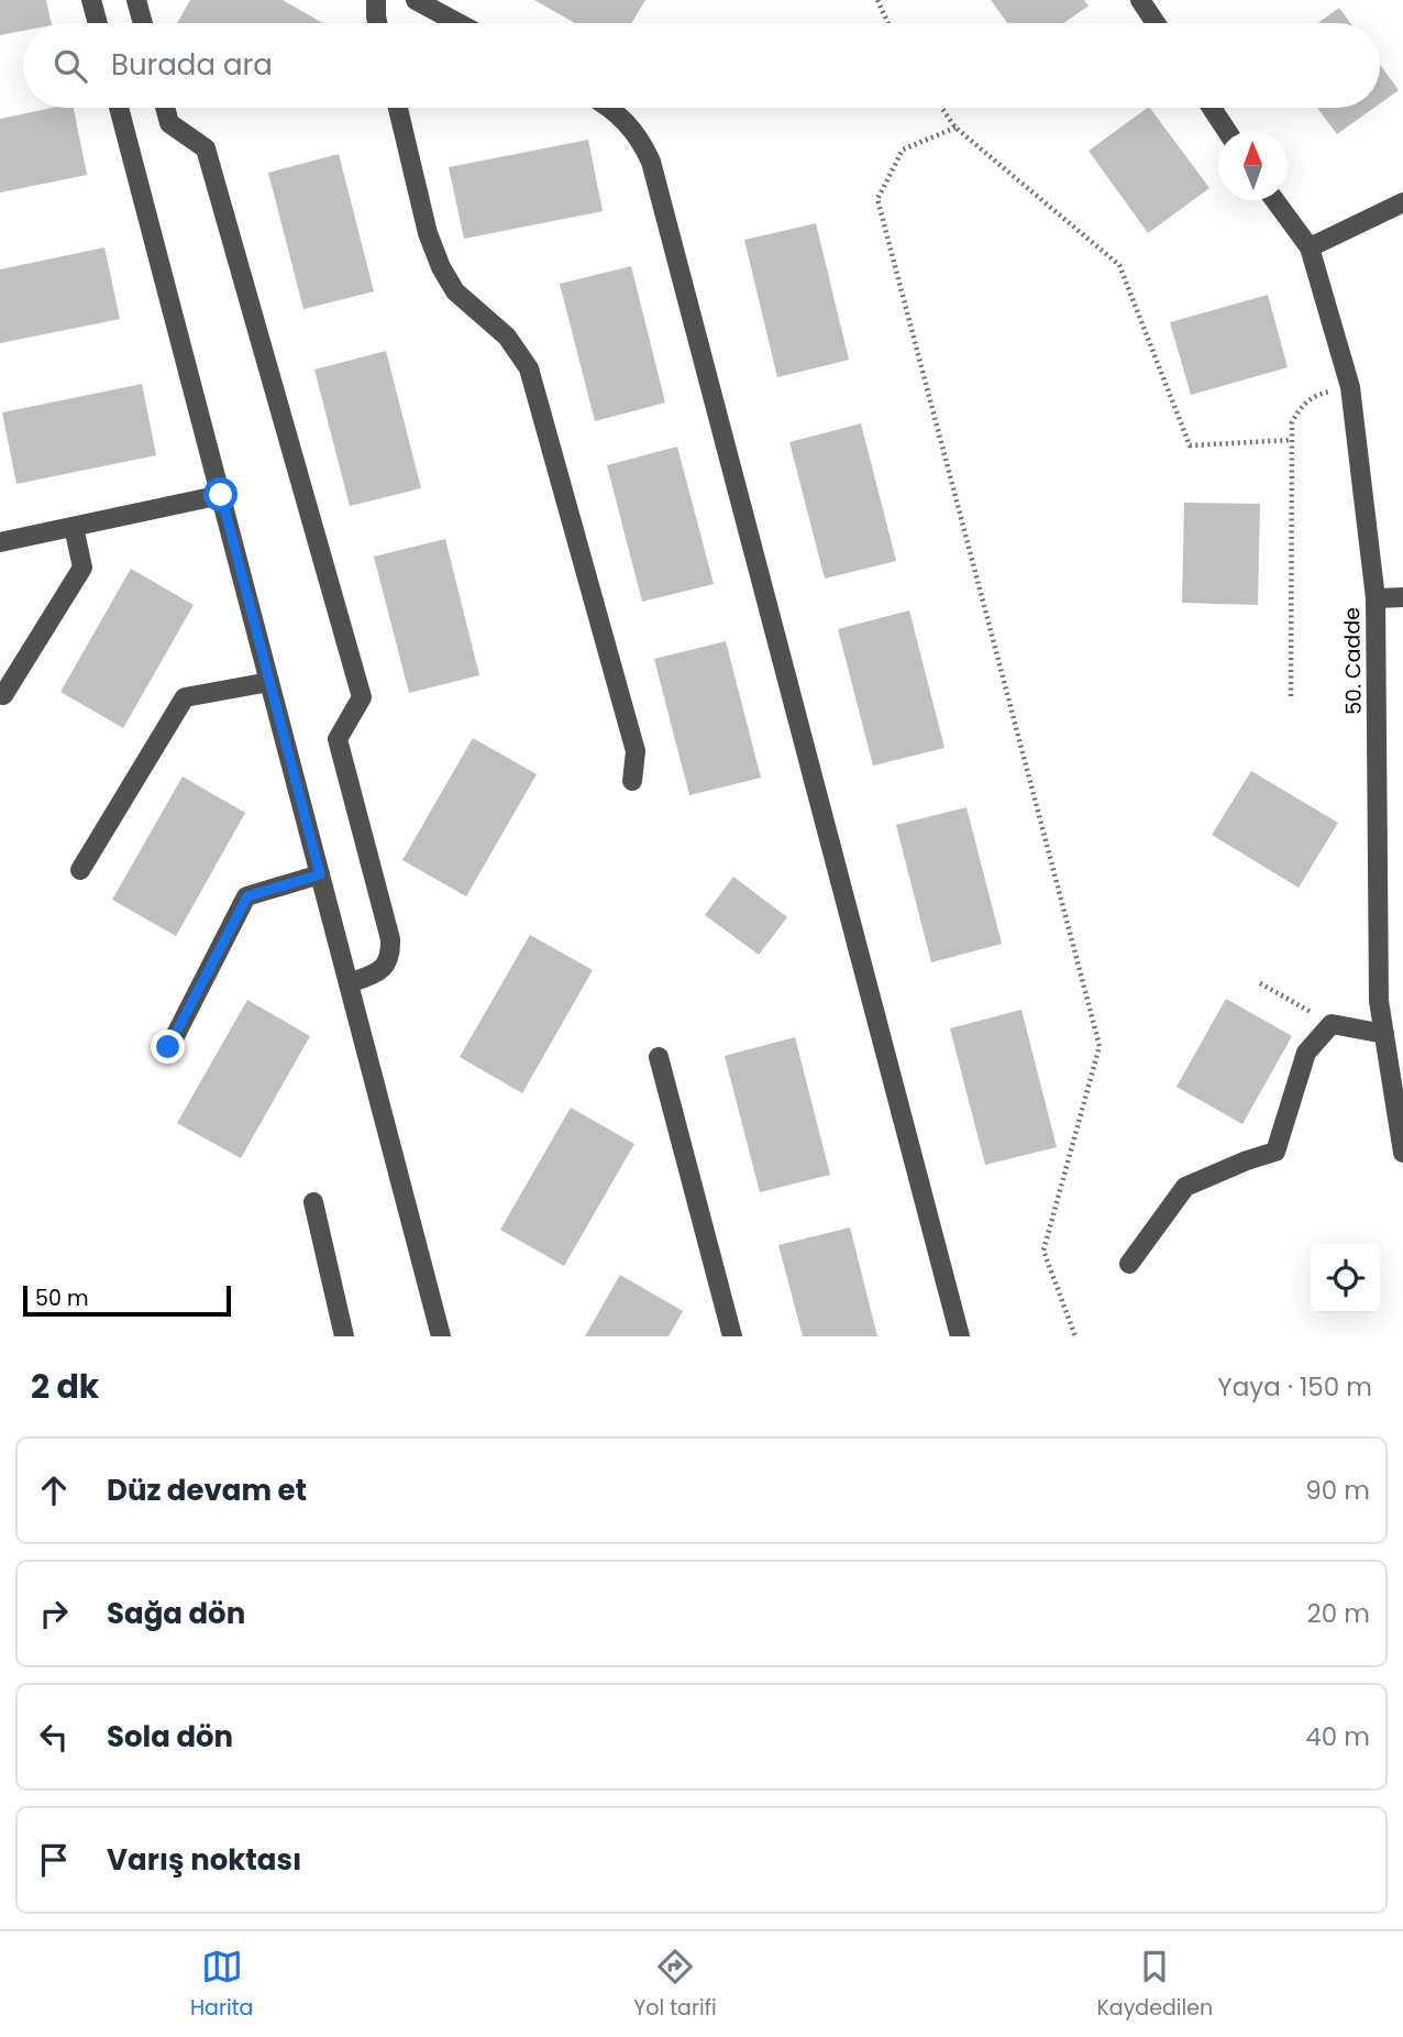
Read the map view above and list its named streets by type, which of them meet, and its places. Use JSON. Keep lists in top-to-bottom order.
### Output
{
  "streets": {
    "street": ["50. Cadde"]
  },
  "scale_bar": "50 m",
  "north": "top",
  "page": {
    "search": "Burada ara",
    "scale": "50 m",
    "heading": ["2 dk", "Yaya · 150 m"],
    "list": [
      ["Düz devam et", "90 m"],
      ["Sağa dön", "20 m"],
      ["Sola dön", "40 m"],
      "Varış noktası"
    ],
    "nav": ["Harita", "Yol tarifi", "Kaydedilen"]
  }
}
